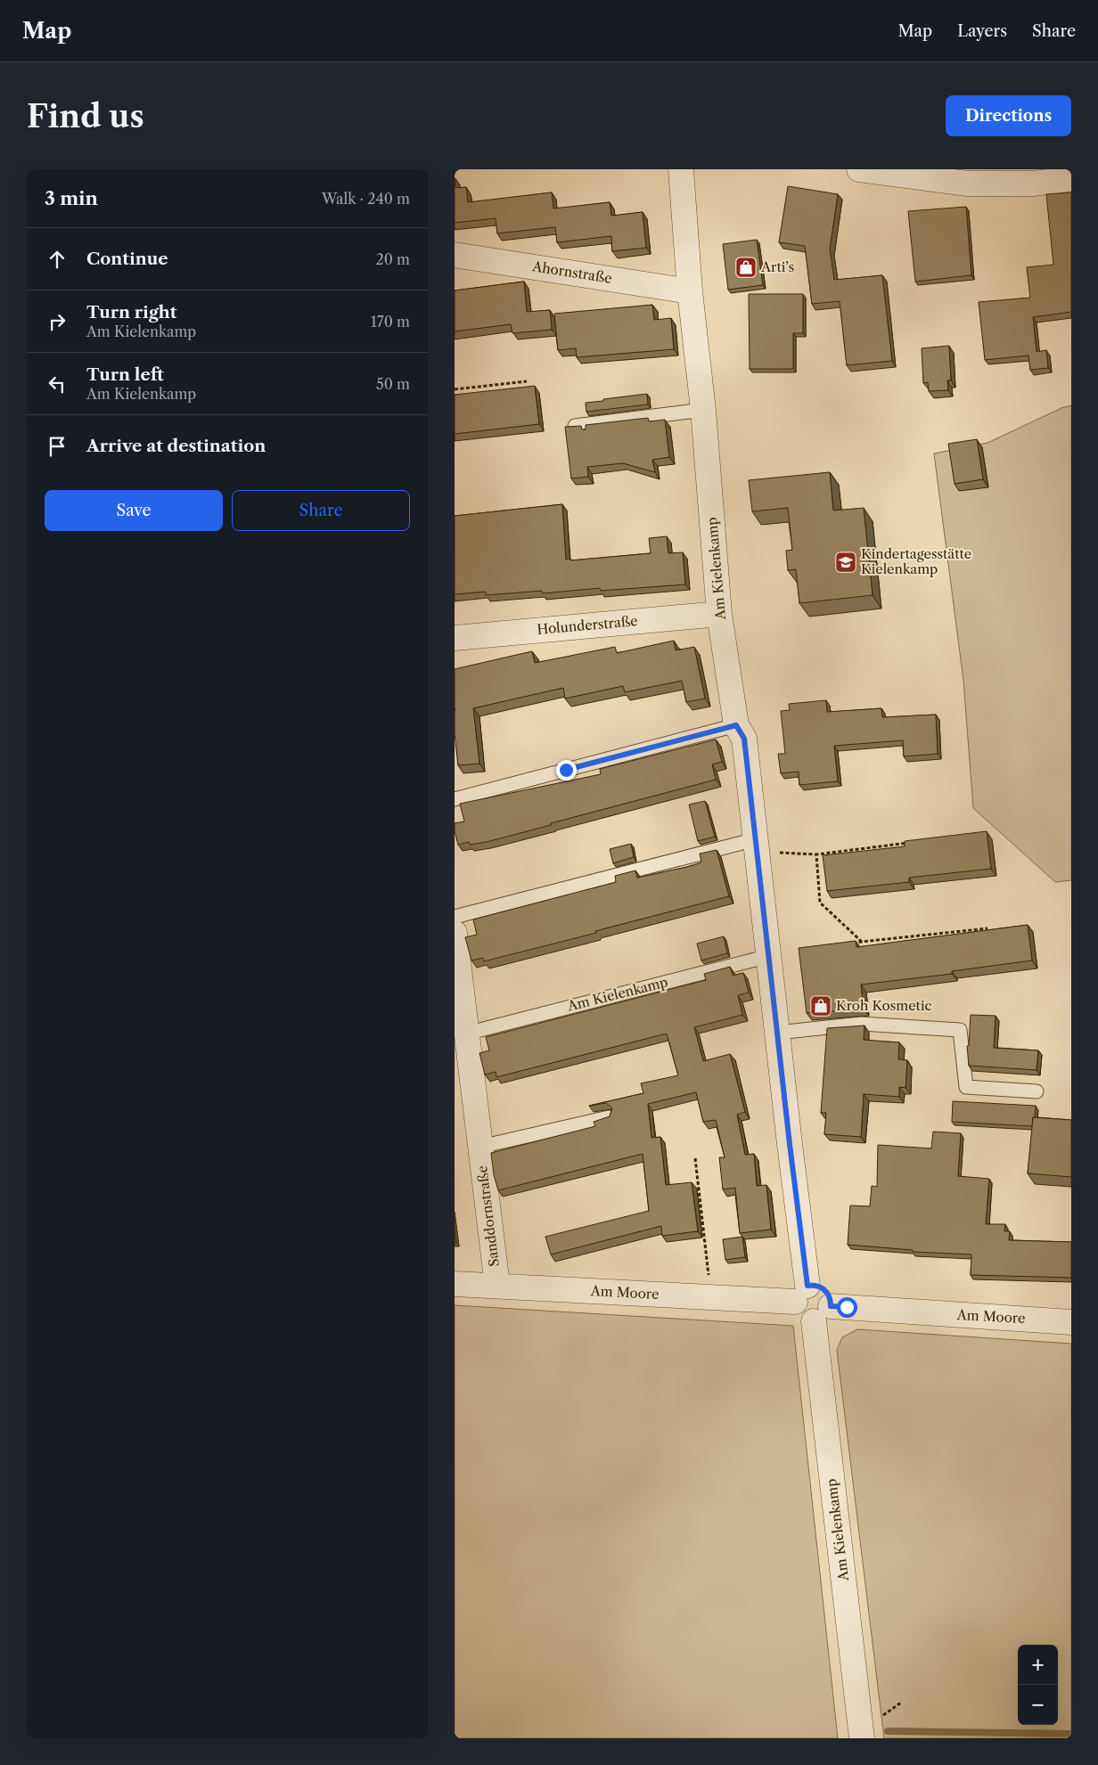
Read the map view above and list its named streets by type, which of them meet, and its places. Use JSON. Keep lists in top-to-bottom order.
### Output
{
  "streets": {
    "street": [
      "Ahornstraße",
      "Am Kielenkamp",
      "Holunderstraße",
      "Sanddornstraße",
      "Am Moore"
    ]
  },
  "crossings": [
    ["Ahornstraße", "Am Kielenkamp"],
    ["Am Kielenkamp", "Holunderstraße"],
    ["Am Kielenkamp", "Sanddornstraße"],
    ["Am Kielenkamp", "Am Moore"],
    ["Sanddornstraße", "Am Moore"]
  ],
  "places": {
    "shop": ["Arti’s", "Kroh Kosmetic"],
    "school or university": ["Kindertagesstätte Kielenkamp"]
  },
  "page": {
    "header": "Map",
    "nav": ["Map", "Layers", "Share"],
    "buttons": [
      "Directions",
      ["Save", "Share"]
    ],
    "title": "Find us",
    "heading": ["3 min", "Walk · 240 m"],
    "list": [
      ["Continue", "20 m"],
      ["Turn right", "Am Kielenkamp", "170 m"],
      ["Turn left", "Am Kielenkamp", "50 m"],
      "Arrive at destination"
    ],
    "map_buttons": ["+", "−"]
  }
}
